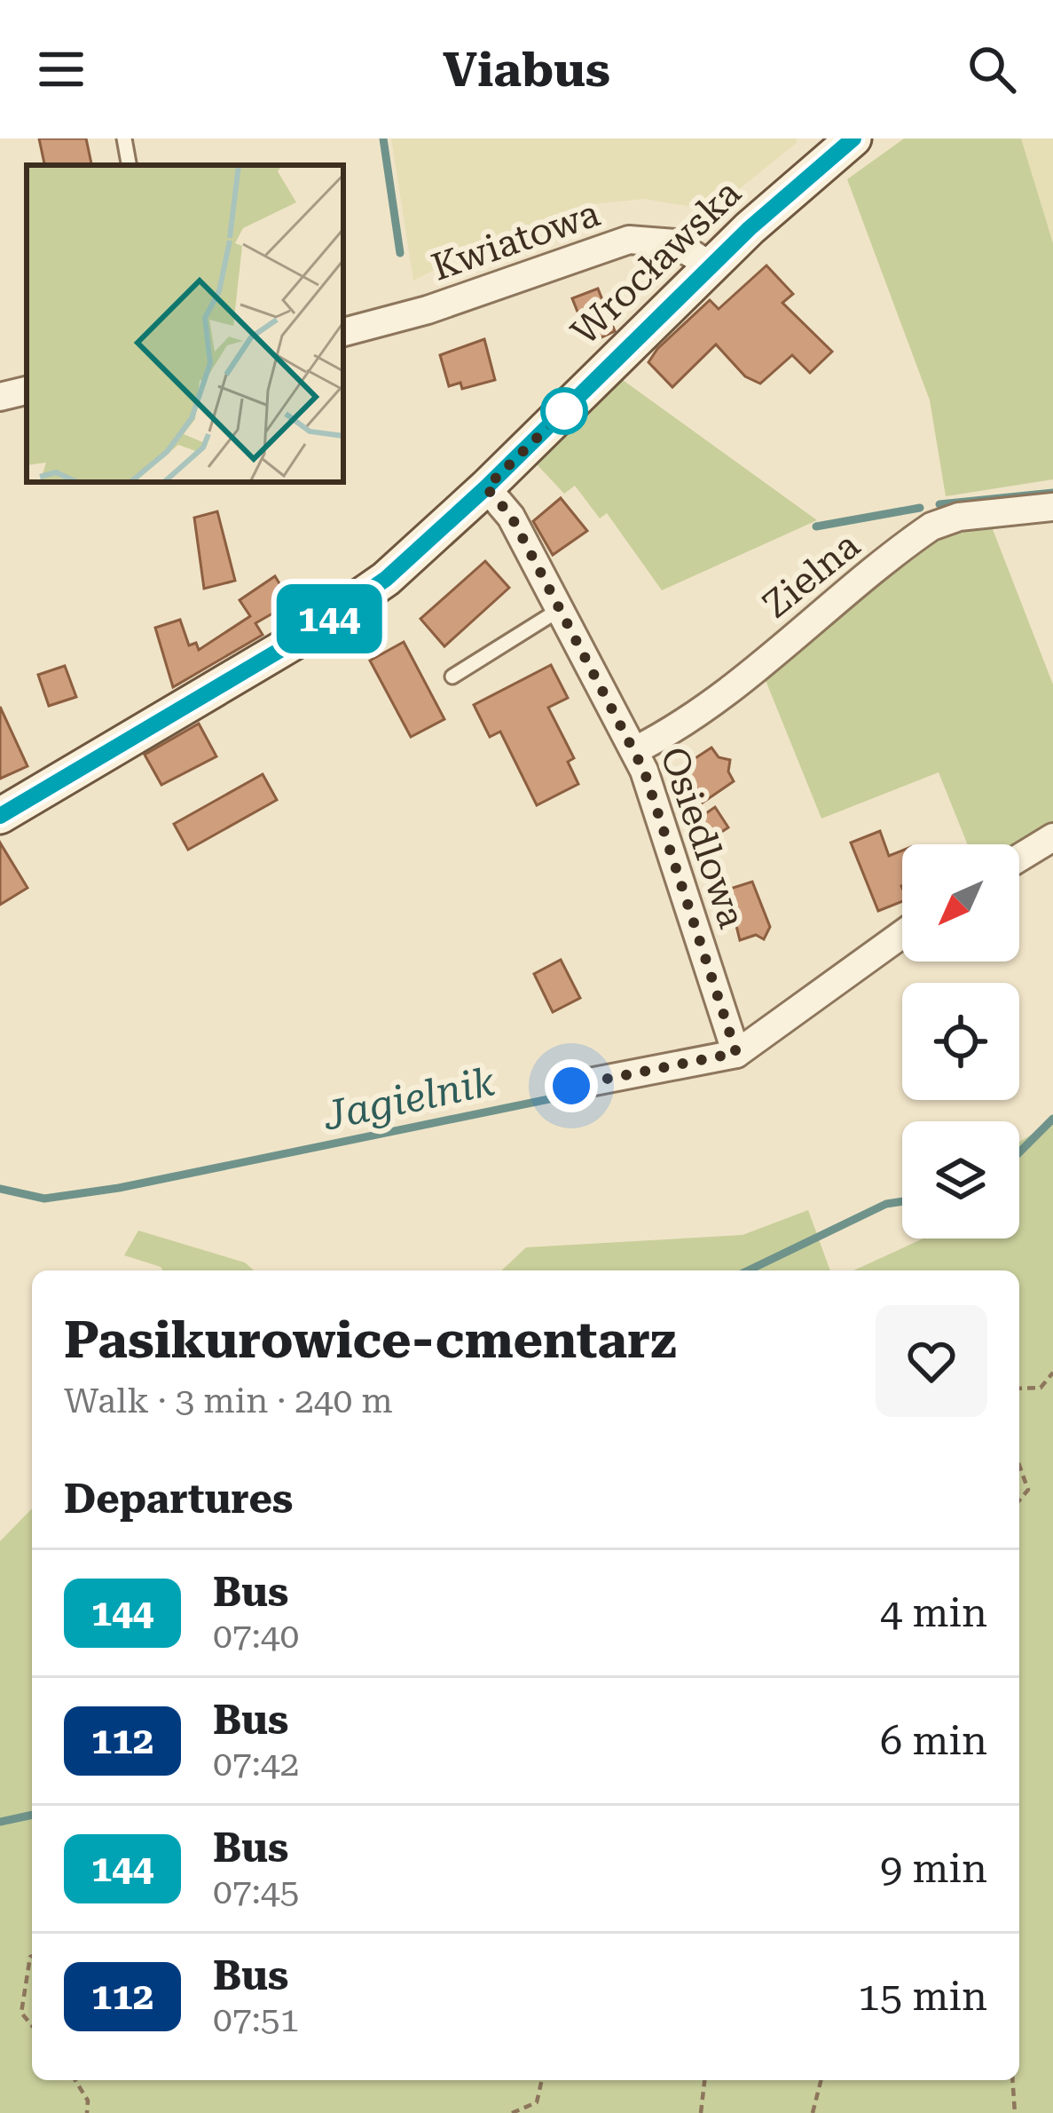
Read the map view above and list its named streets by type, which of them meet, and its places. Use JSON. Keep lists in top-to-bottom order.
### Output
{
  "streets": {
    "street": [
      "Kwiatowa",
      "Wrocławska",
      "Zielna",
      "Osiedlowa"
    ]
  },
  "crossings": [
    ["Kwiatowa", "Wrocławska"],
    ["Wrocławska", "Osiedlowa"],
    ["Zielna", "Osiedlowa"]
  ],
  "water": ["Jagielnik"],
  "lines": ["bus line 144"],
  "north": "bottom left",
  "page": {
    "header": "Viabus",
    "on_map": "144",
    "heading": [
      ["Pasikurowice-cmentarz", "Walk · 3 min · 240 m"],
      "Departures"
    ],
    "list": [
      {
        "mark": "144",
        "name": "Bus",
        "note": "07:40",
        "value": "4 min"
      },
      {
        "mark": "112",
        "name": "Bus",
        "note": "07:42",
        "value": "6 min"
      },
      {
        "mark": "144",
        "name": "Bus",
        "note": "07:45",
        "value": "9 min"
      },
      {
        "mark": "112",
        "name": "Bus",
        "note": "07:51",
        "value": "15 min"
      }
    ]
  }
}
